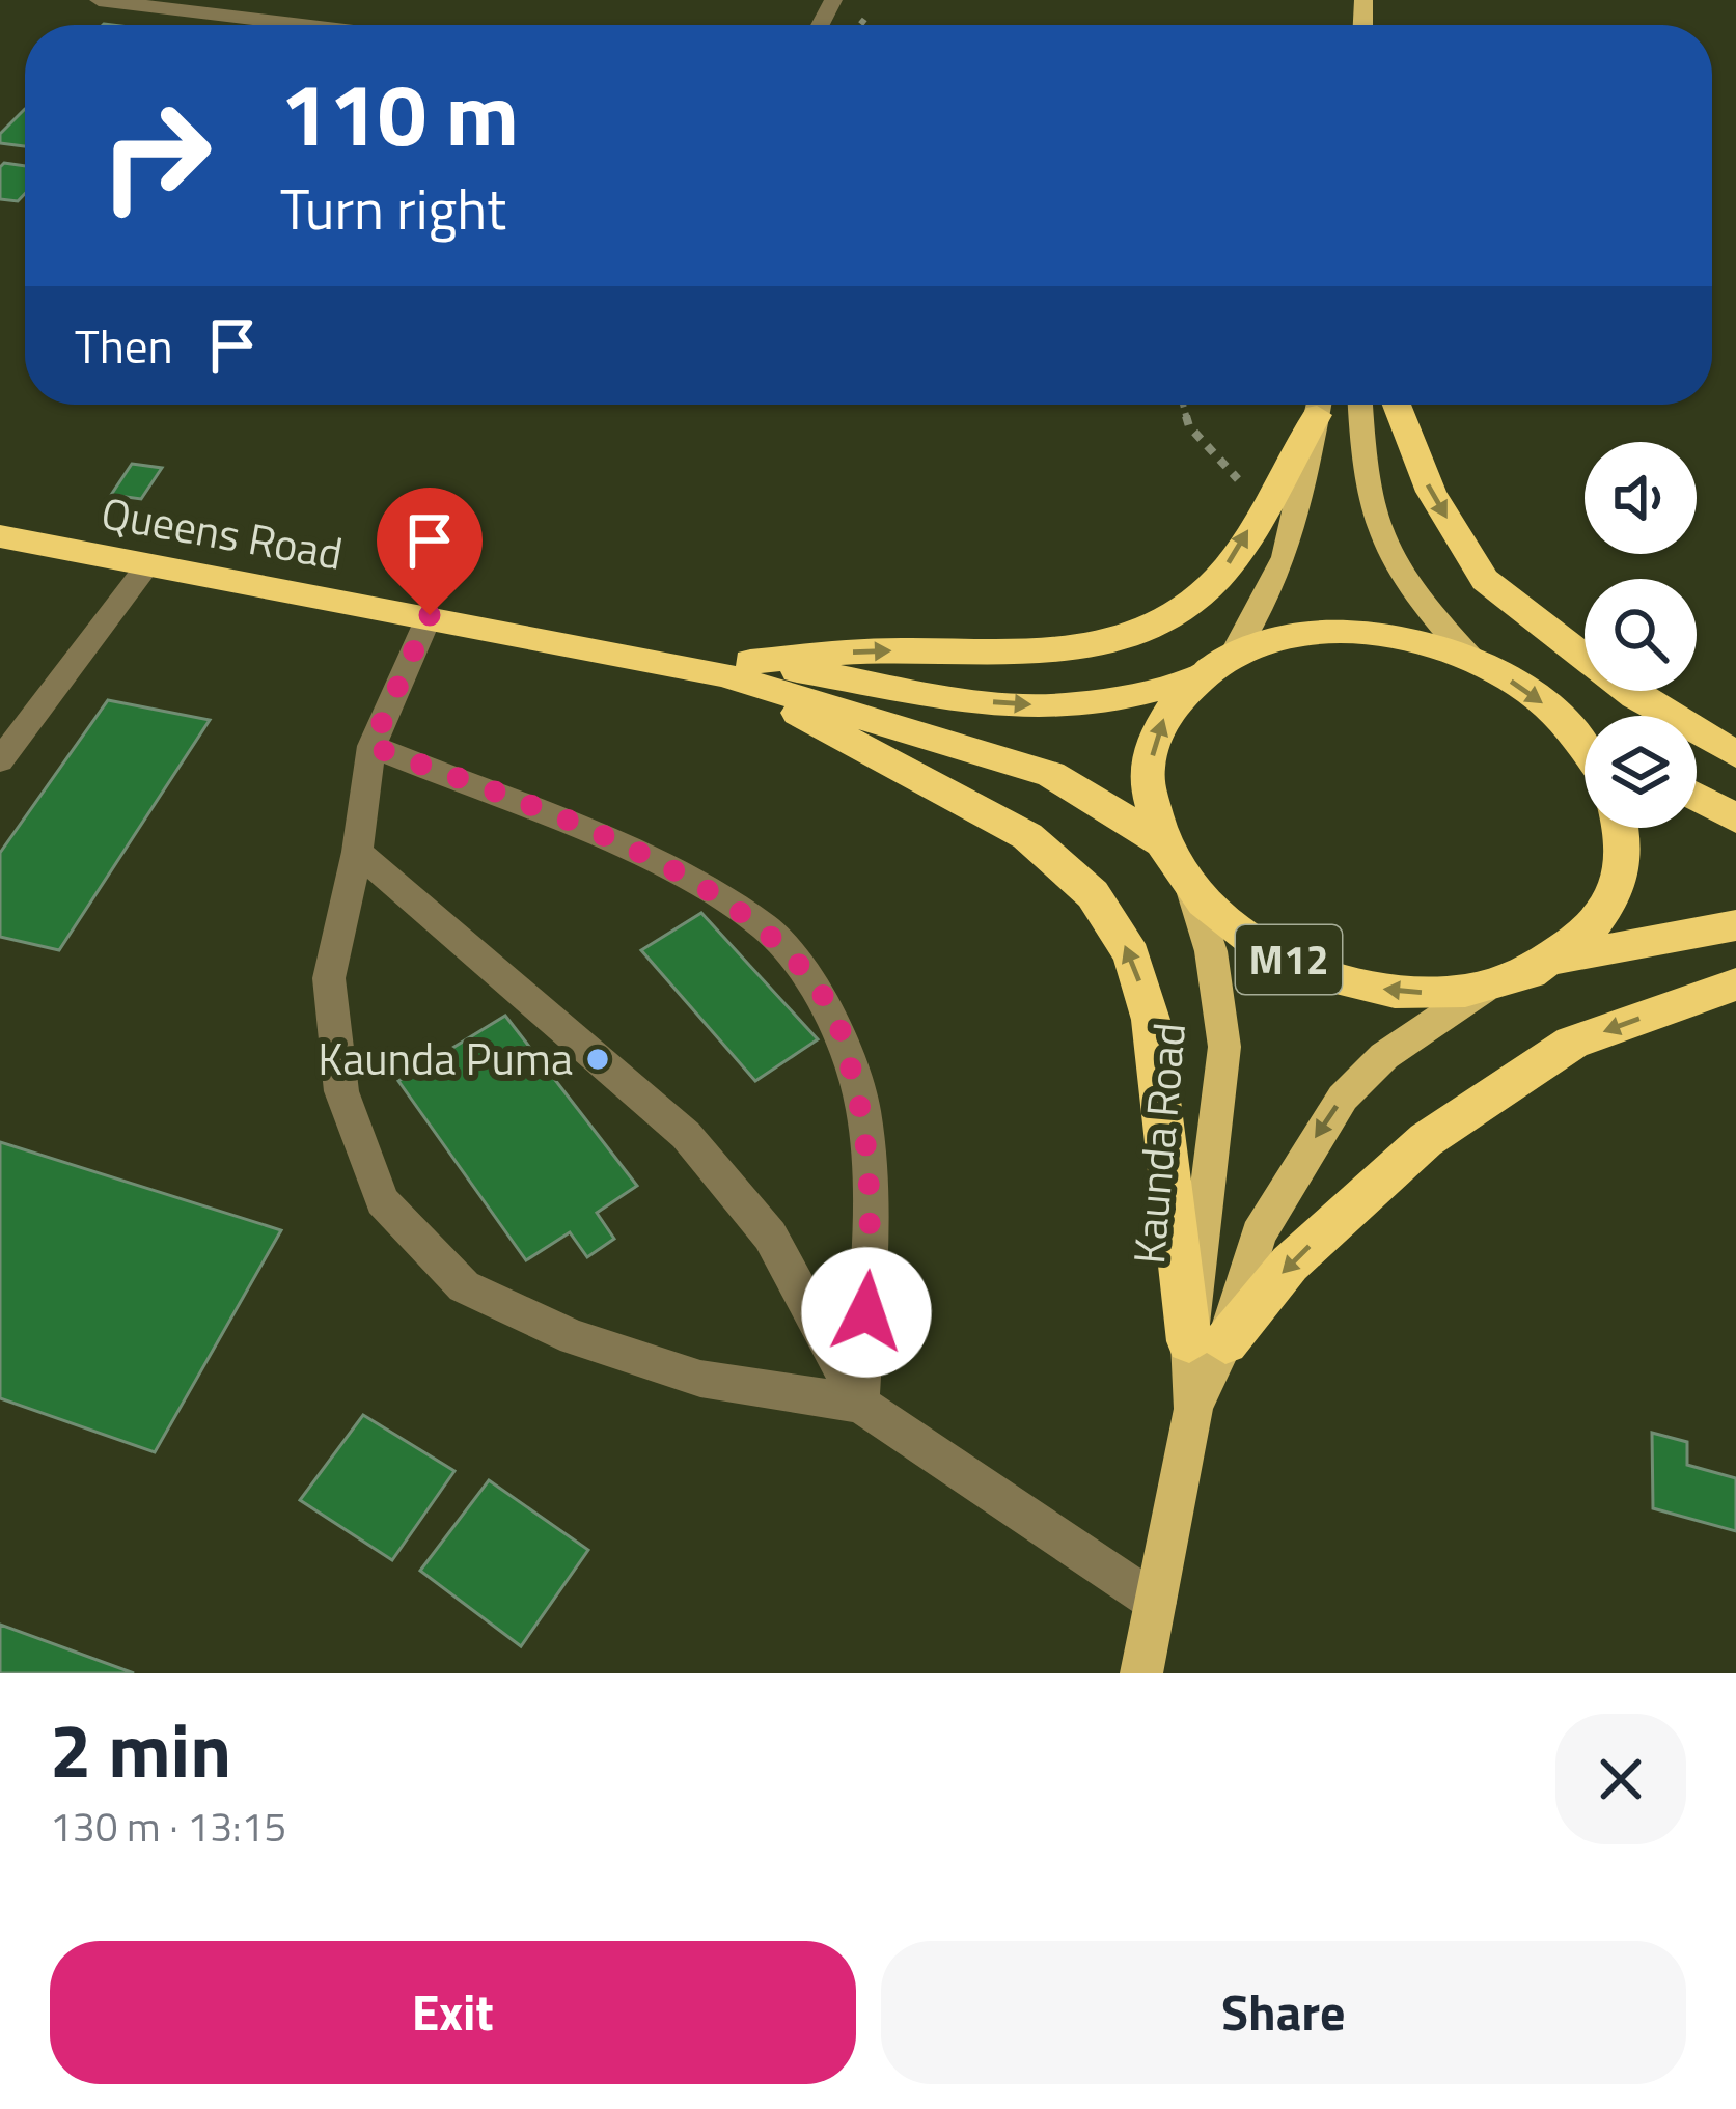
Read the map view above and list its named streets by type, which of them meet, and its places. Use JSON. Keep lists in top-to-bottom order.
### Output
{
  "streets": {
    "highway": ["Queens Road", "M12"],
    "main road": ["Kaunda Road"]
  },
  "crossings": [
    ["Queens Road", "M12"],
    ["M12", "Kaunda Road"]
  ],
  "one_way": ["Kaunda Road"],
  "places": ["Kaunda Puma"],
  "page": {
    "turn": ["110 m", "Turn right"],
    "then": "Then",
    "heading": ["2 min", "130 m · 13:15"],
    "buttons": ["Exit", "Share"]
  }
}
